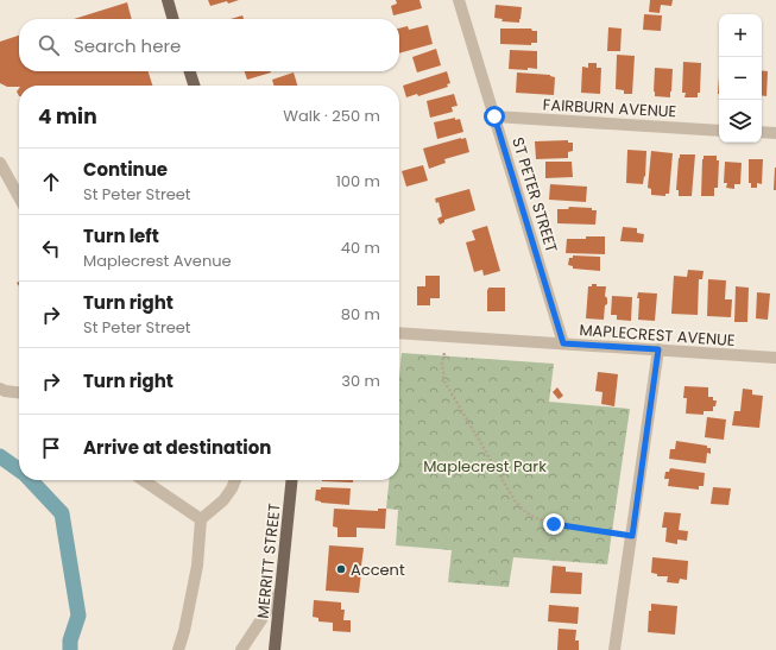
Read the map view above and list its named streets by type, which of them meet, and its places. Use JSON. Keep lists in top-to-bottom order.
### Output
{
  "streets": {
    "main road": ["MERRITT STREET"],
    "street": ["FAIRBURN AVENUE", "ST PETER STREET", "MAPLECREST AVENUE"]
  },
  "crossings": [
    ["FAIRBURN AVENUE", "ST PETER STREET"],
    ["ST PETER STREET", "MAPLECREST AVENUE"]
  ],
  "parks": ["Maplecrest Park"],
  "places": ["Accent"],
  "page": {
    "map_buttons": ["+", "−"],
    "search": "Search here",
    "heading": ["4 min", "Walk · 250 m"],
    "list": [
      ["Continue", "St Peter Street", "100 m"],
      ["Turn left", "Maplecrest Avenue", "40 m"],
      ["Turn right", "St Peter Street", "80 m"],
      ["Turn right", "30 m"],
      "Arrive at destination"
    ]
  }
}
